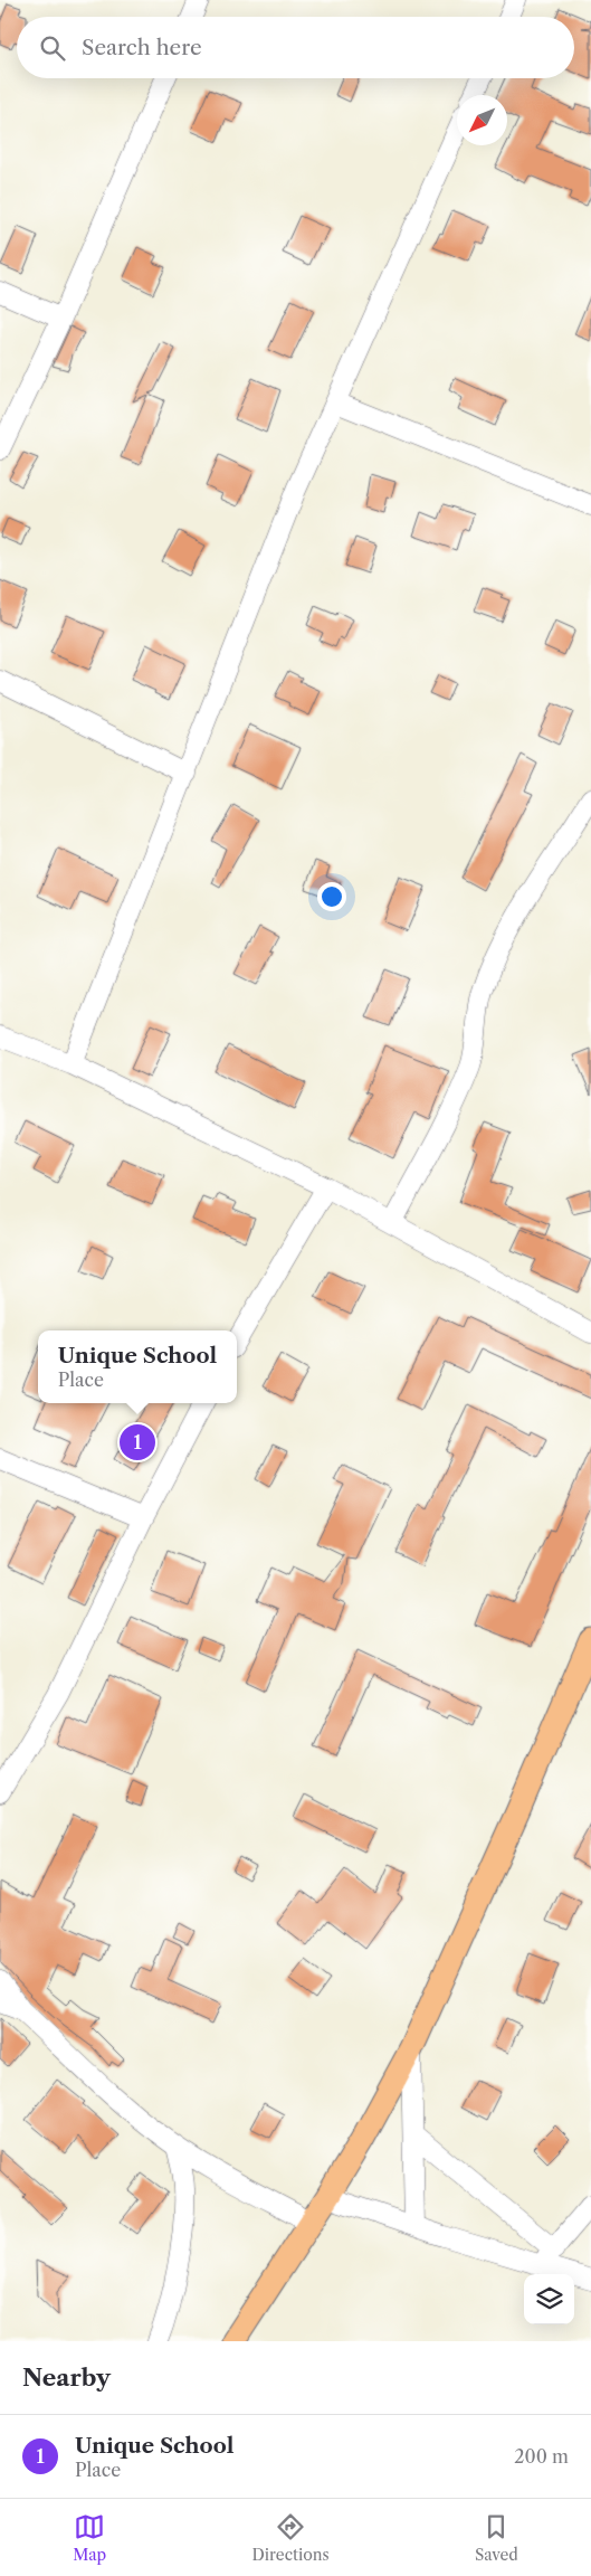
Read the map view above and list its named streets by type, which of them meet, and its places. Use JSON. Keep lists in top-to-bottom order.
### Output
{
  "north": "bottom left",
  "page": {
    "search": "Search here",
    "popup": ["Unique School", "Place"],
    "pins": "1",
    "heading": "Nearby",
    "list": [
      {
        "mark": "1",
        "name": "Unique School",
        "note": "Place",
        "value": "200 m"
      }
    ],
    "nav": ["Map", "Directions", "Saved"]
  }
}
